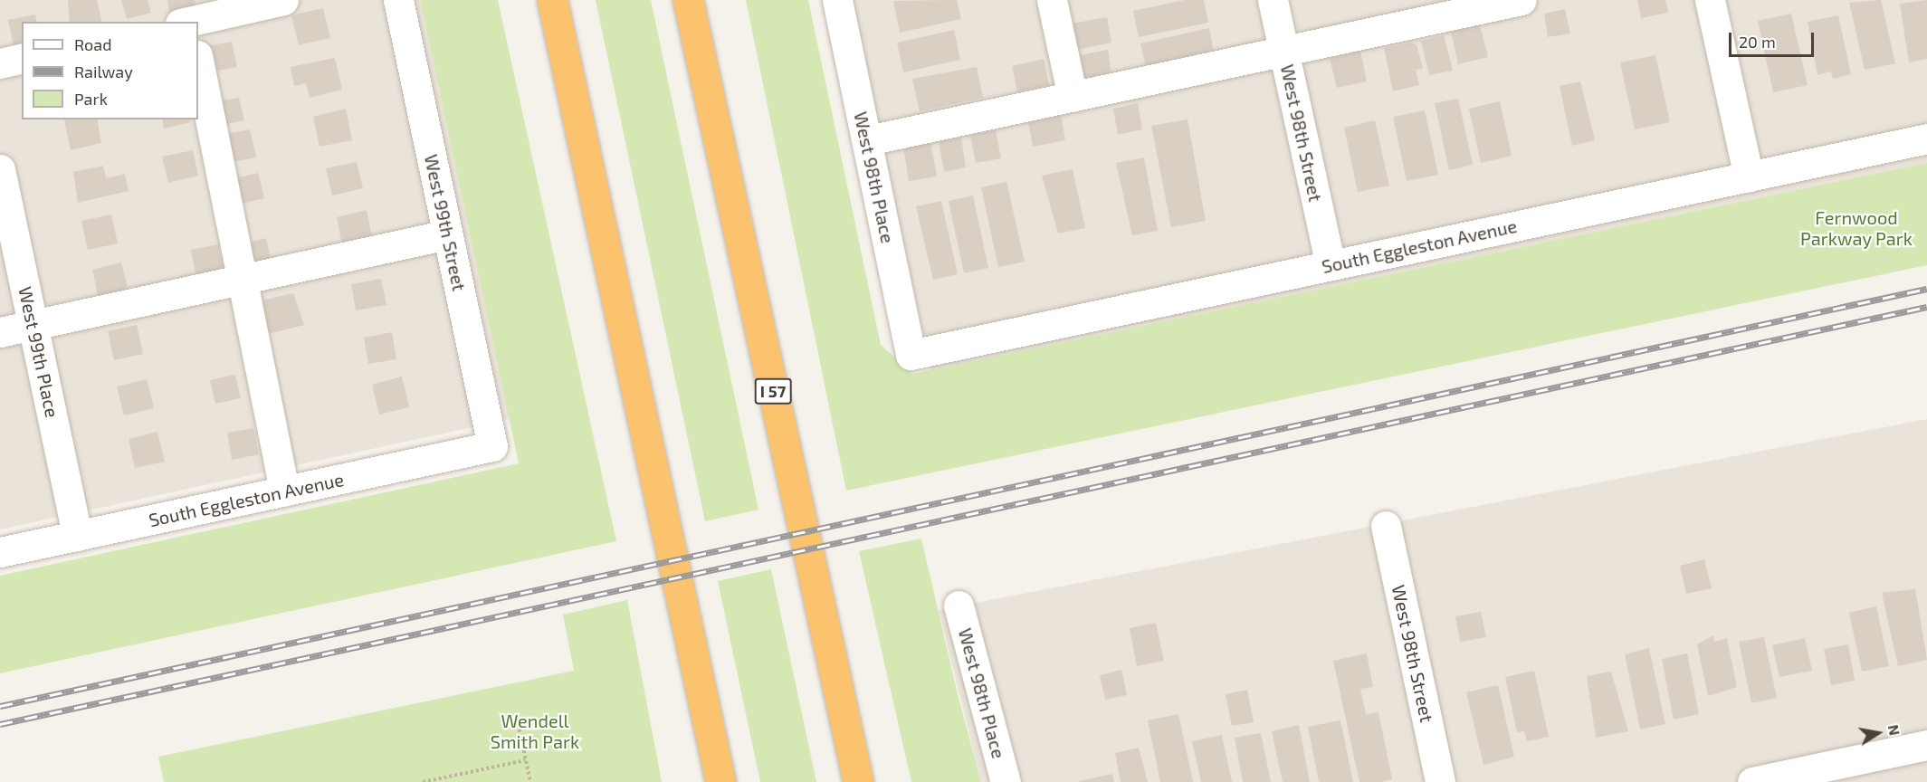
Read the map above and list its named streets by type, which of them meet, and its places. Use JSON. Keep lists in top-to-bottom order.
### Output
{
  "streets": {
    "highway": ["I 57"],
    "street": [
      "West 98th Street",
      "West 98th Place",
      "West 99th Street",
      "South Eggleston Avenue",
      "West 99th Place"
    ]
  },
  "crossings": [
    ["West 98th Street", "South Eggleston Avenue"],
    ["West 98th Place", "South Eggleston Avenue"],
    ["West 99th Street", "South Eggleston Avenue"],
    ["South Eggleston Avenue", "West 99th Place"]
  ],
  "parks": ["Fernwood Parkway Park", "Wendell Smith Park"],
  "legend": ["Road", "Railway", "Park"],
  "scale_bar": "20 m",
  "north": "right"
}
